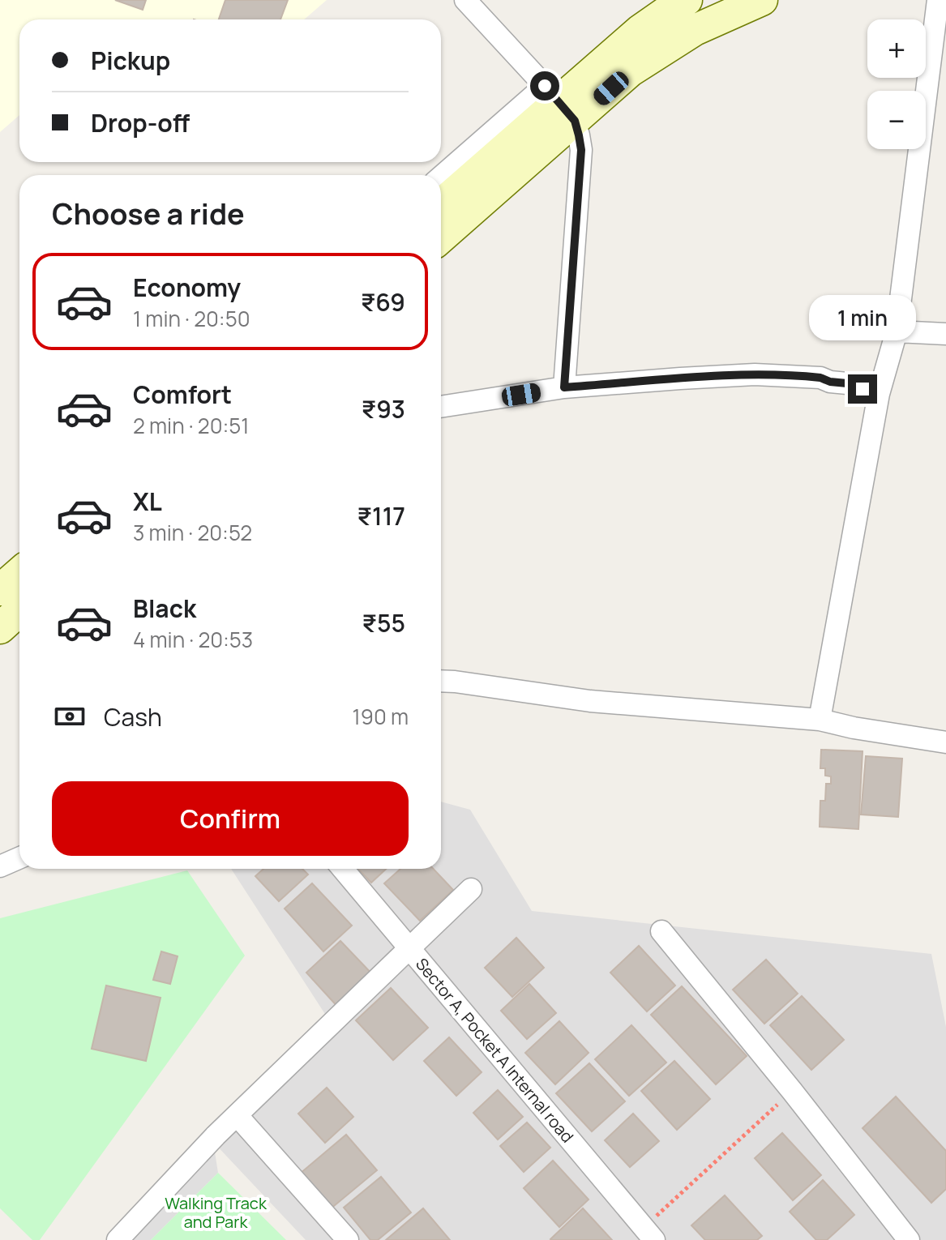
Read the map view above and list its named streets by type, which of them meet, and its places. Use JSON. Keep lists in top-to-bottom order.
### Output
{
  "streets": {
    "street": ["Sector A, Pocket A Internal road"]
  },
  "parks": ["Walking Track and Park"],
  "page": {
    "map_buttons": ["+", "−"],
    "banner": ["Pickup", "Drop-off"],
    "heading": "Choose a ride",
    "list": [
      {
        "name": "Economy",
        "note": "1 min · 20:50",
        "value": "₹69"
      },
      {
        "name": "Comfort",
        "note": "2 min · 20:51",
        "value": "₹93"
      },
      {
        "name": "XL",
        "note": "3 min · 20:52",
        "value": "₹117"
      },
      {
        "name": "Black",
        "note": "4 min · 20:53",
        "value": "₹55"
      }
    ],
    "bubble": "1 min",
    "pay": ["Cash", "190 m"],
    "buttons": "Confirm"
  }
}
